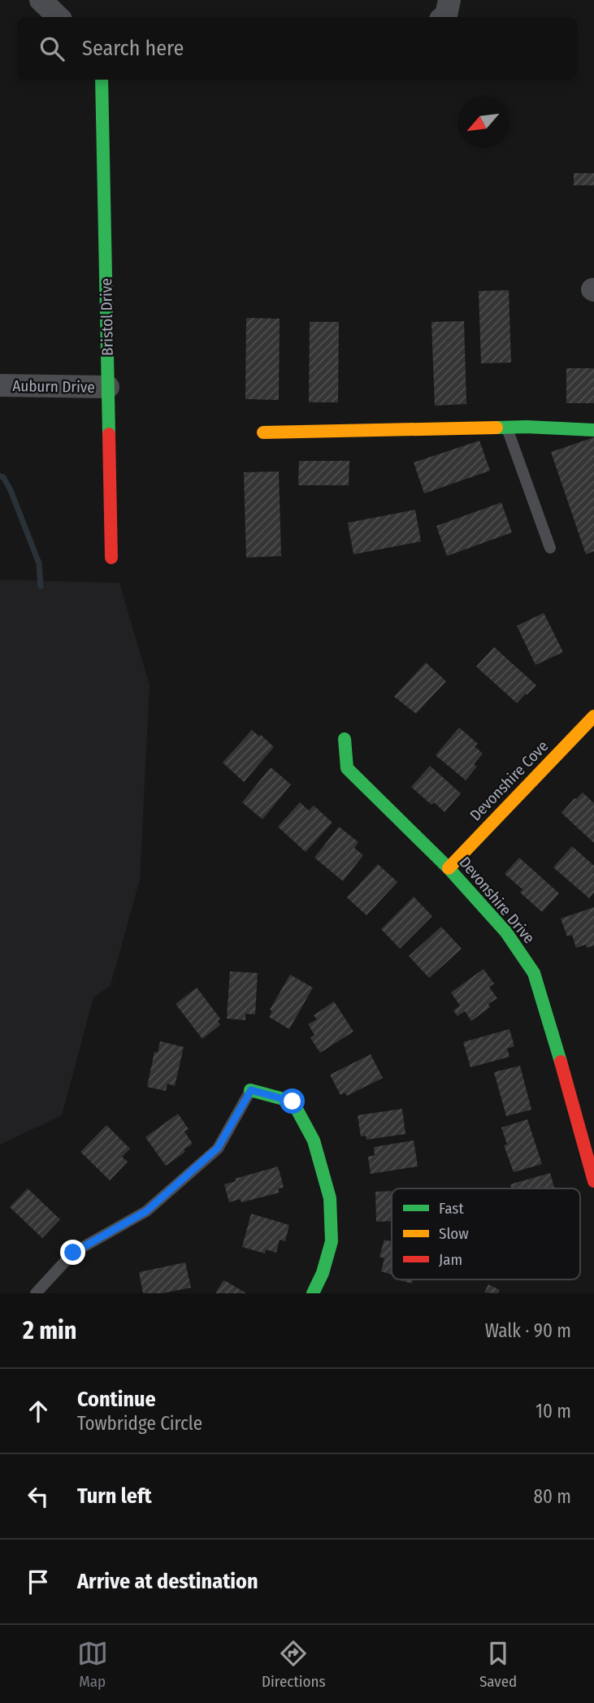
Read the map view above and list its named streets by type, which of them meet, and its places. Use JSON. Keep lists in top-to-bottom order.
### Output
{
  "streets": {
    "street": [
      "Bristol Drive",
      "Auburn Drive",
      "Devonshire Cove",
      "Devonshire Drive"
    ]
  },
  "crossings": [
    ["Bristol Drive", "Auburn Drive"],
    ["Devonshire Cove", "Devonshire Drive"]
  ],
  "legend": ["Fast", "Slow", "Jam"],
  "north": "bottom left",
  "page": {
    "search": "Search here",
    "heading": ["2 min", "Walk · 90 m"],
    "list": [
      ["Continue", "Towbridge Circle", "10 m"],
      ["Turn left", "80 m"],
      "Arrive at destination"
    ],
    "nav": ["Map", "Directions", "Saved"]
  }
}
